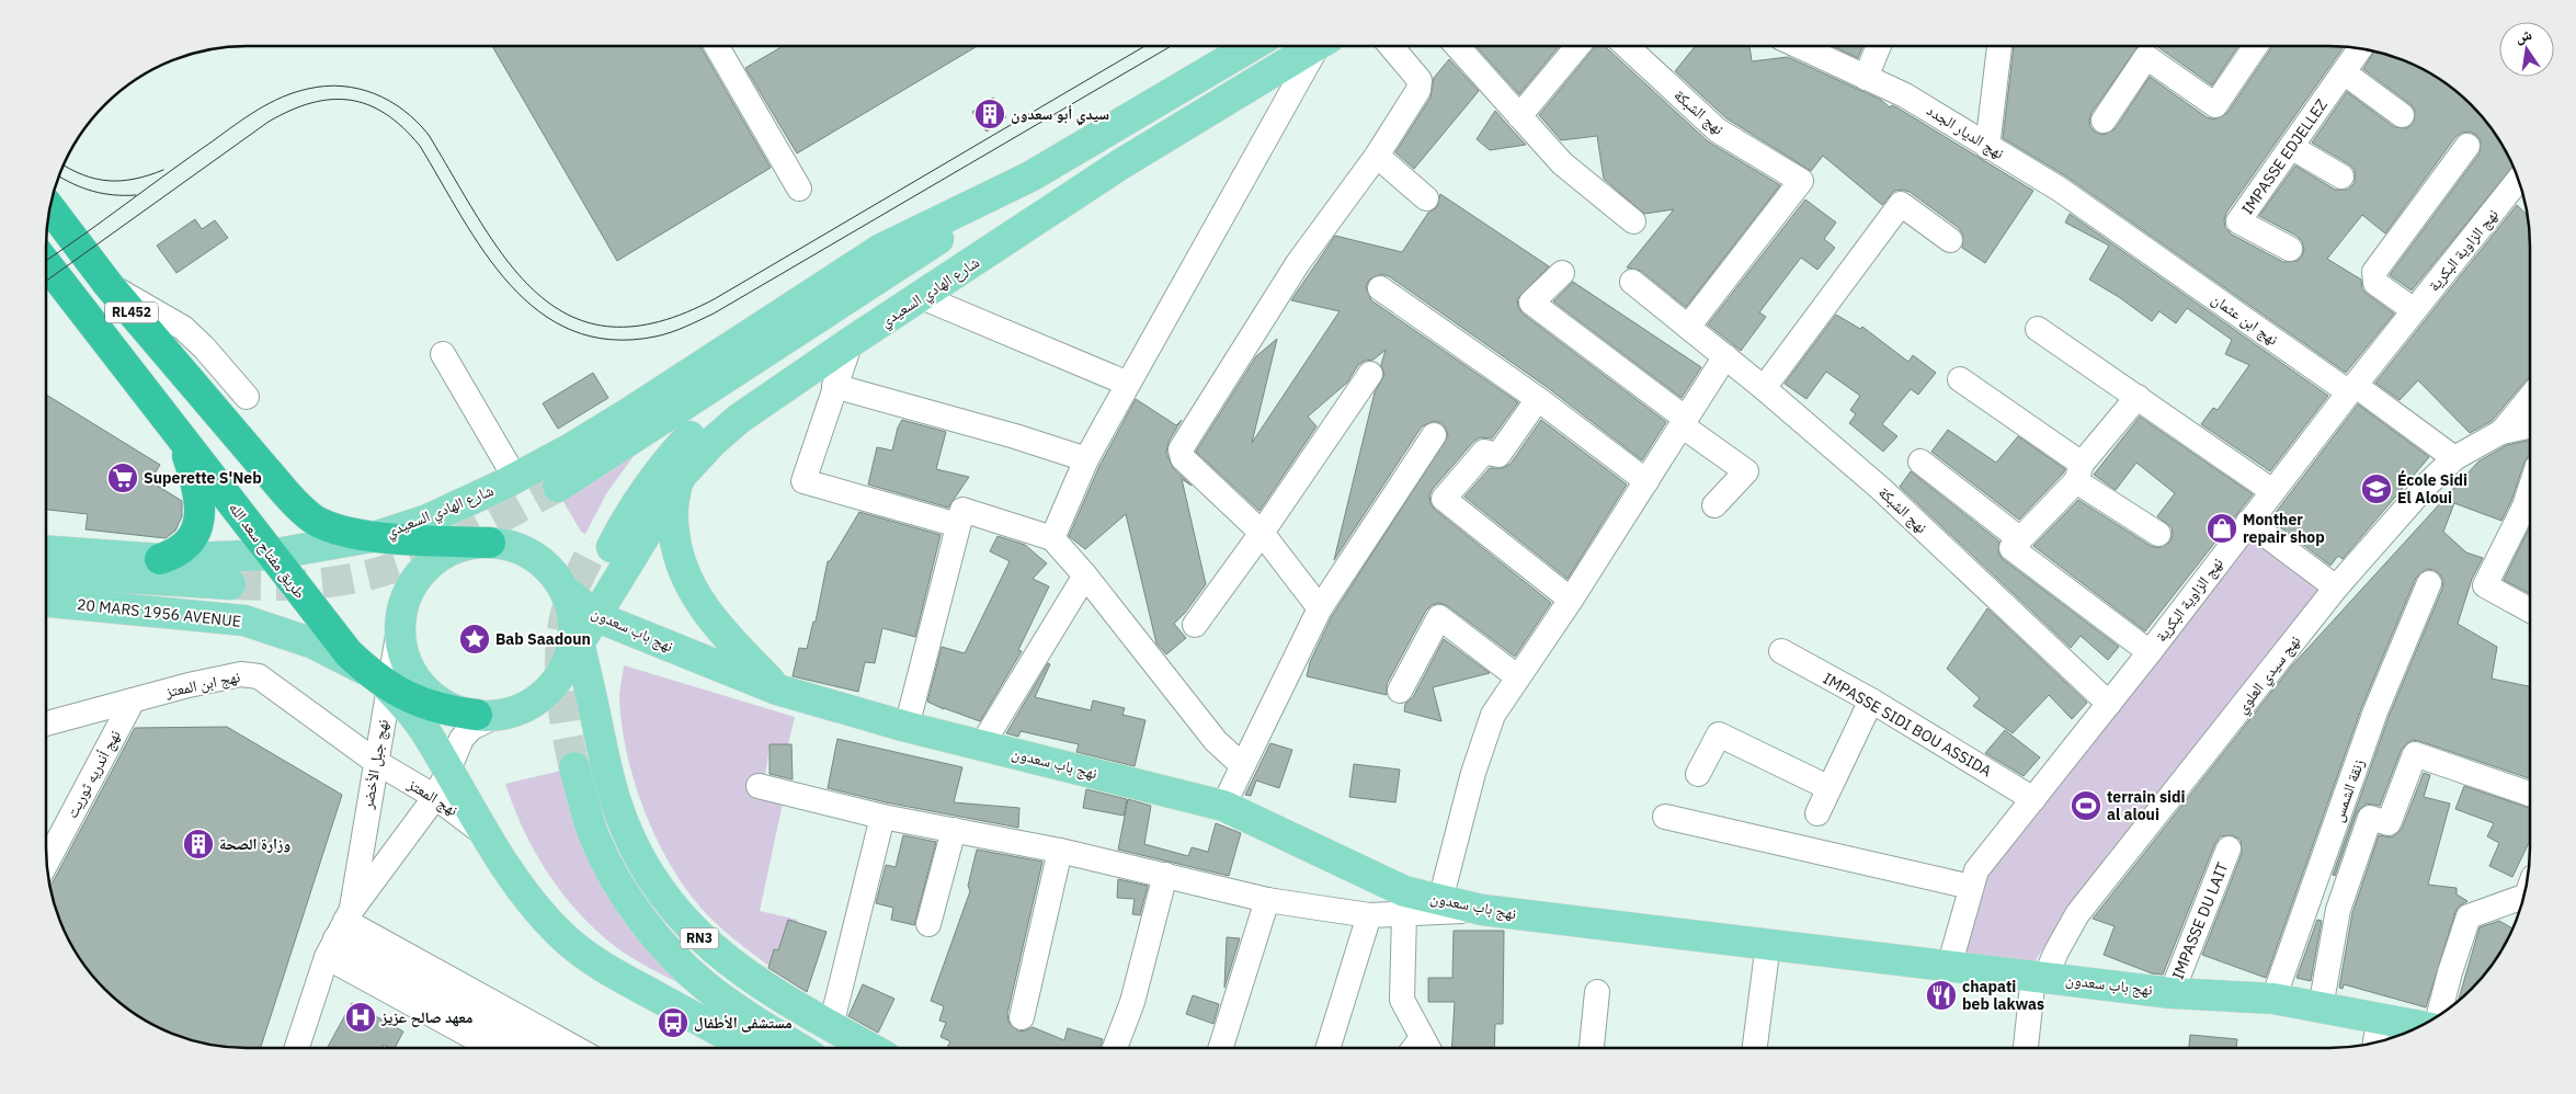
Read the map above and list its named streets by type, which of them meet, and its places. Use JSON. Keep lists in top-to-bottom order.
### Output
{
  "streets": {
    "highway": ["RL452", "طريق مفتاح سعد الله"],
    "main road": [
      "شارع الهادي السعيدي",
      "20 MARS 1956 AVENUE",
      "نهج باب سعدون",
      "RN3"
    ],
    "street": [
      "نهج الشبكة",
      "نهج الديار الجدد",
      "IMPASSE EDJELLEZ",
      "نهج الزاوية البكرية",
      "نهج ابن عثمان",
      "نهج سيدي العلوي",
      "نهج ابن المعتز",
      "IMPASSE SIDI BOU ASSIDA",
      "نهج جبل الأخضر",
      "نهج أندريه ثوريت",
      "زنقة الشمس",
      "نهج المعتز",
      "IMPASSE DU LAIT"
    ]
  },
  "crossings": [
    ["نهج الشبكة", "نهج الزاوية البكرية"],
    ["نهج الديار الجدد", "نهج ابن عثمان"],
    ["نهج الزاوية البكرية", "نهج ابن عثمان"],
    ["نهج الزاوية البكرية", "نهج باب سعدون"],
    ["نهج الزاوية البكرية", "IMPASSE SIDI BOU ASSIDA"],
    ["شارع الهادي السعيدي", "RL452"],
    ["شارع الهادي السعيدي", "طريق مفتاح سعد الله"],
    ["شارع الهادي السعيدي", "نهج باب سعدون"],
    ["شارع الهادي السعيدي", "نهج جبل الأخضر"],
    ["شارع الهادي السعيدي", "RN3"],
    ["RL452", "طريق مفتاح سعد الله"],
    ["RL452", "نهج باب سعدون"],
    ["RL452", "نهج جبل الأخضر"],
    ["نهج ابن عثمان", "نهج سيدي العلوي"],
    ["طريق مفتاح سعد الله", "20 MARS 1956 AVENUE"],
    ["طريق مفتاح سعد الله", "نهج باب سعدون"],
    ["طريق مفتاح سعد الله", "نهج جبل الأخضر"],
    ["20 MARS 1956 AVENUE", "نهج جبل الأخضر"],
    ["نهج باب سعدون", "نهج سيدي العلوي"],
    ["نهج باب سعدون", "نهج جبل الأخضر"],
    ["نهج باب سعدون", "زنقة الشمس"],
    ["نهج باب سعدون", "IMPASSE DU LAIT"],
    ["نهج ابن المعتز", "نهج جبل الأخضر"],
    ["نهج ابن المعتز", "نهج أندريه ثوريت"],
    ["نهج ابن المعتز", "نهج المعتز"],
    ["نهج جبل الأخضر", "نهج المعتز"]
  ],
  "places": {
    "building": ["سيدي أبو سعدون", "وزارة الصحة"],
    "supermarket": ["Superette S'Neb"],
    "school or university": ["École Sidi El Aloui"],
    "shop": ["Monther repair shop"],
    "place": ["Bab Saadoun"],
    "sports": ["terrain sidi al aloui"],
    "restaurant": ["chapati beb lakwas"],
    "hospital": ["معهد صالح عزيز"],
    "bus stop": ["مستشفى الأطفال"]
  },
  "north": "top"
}
